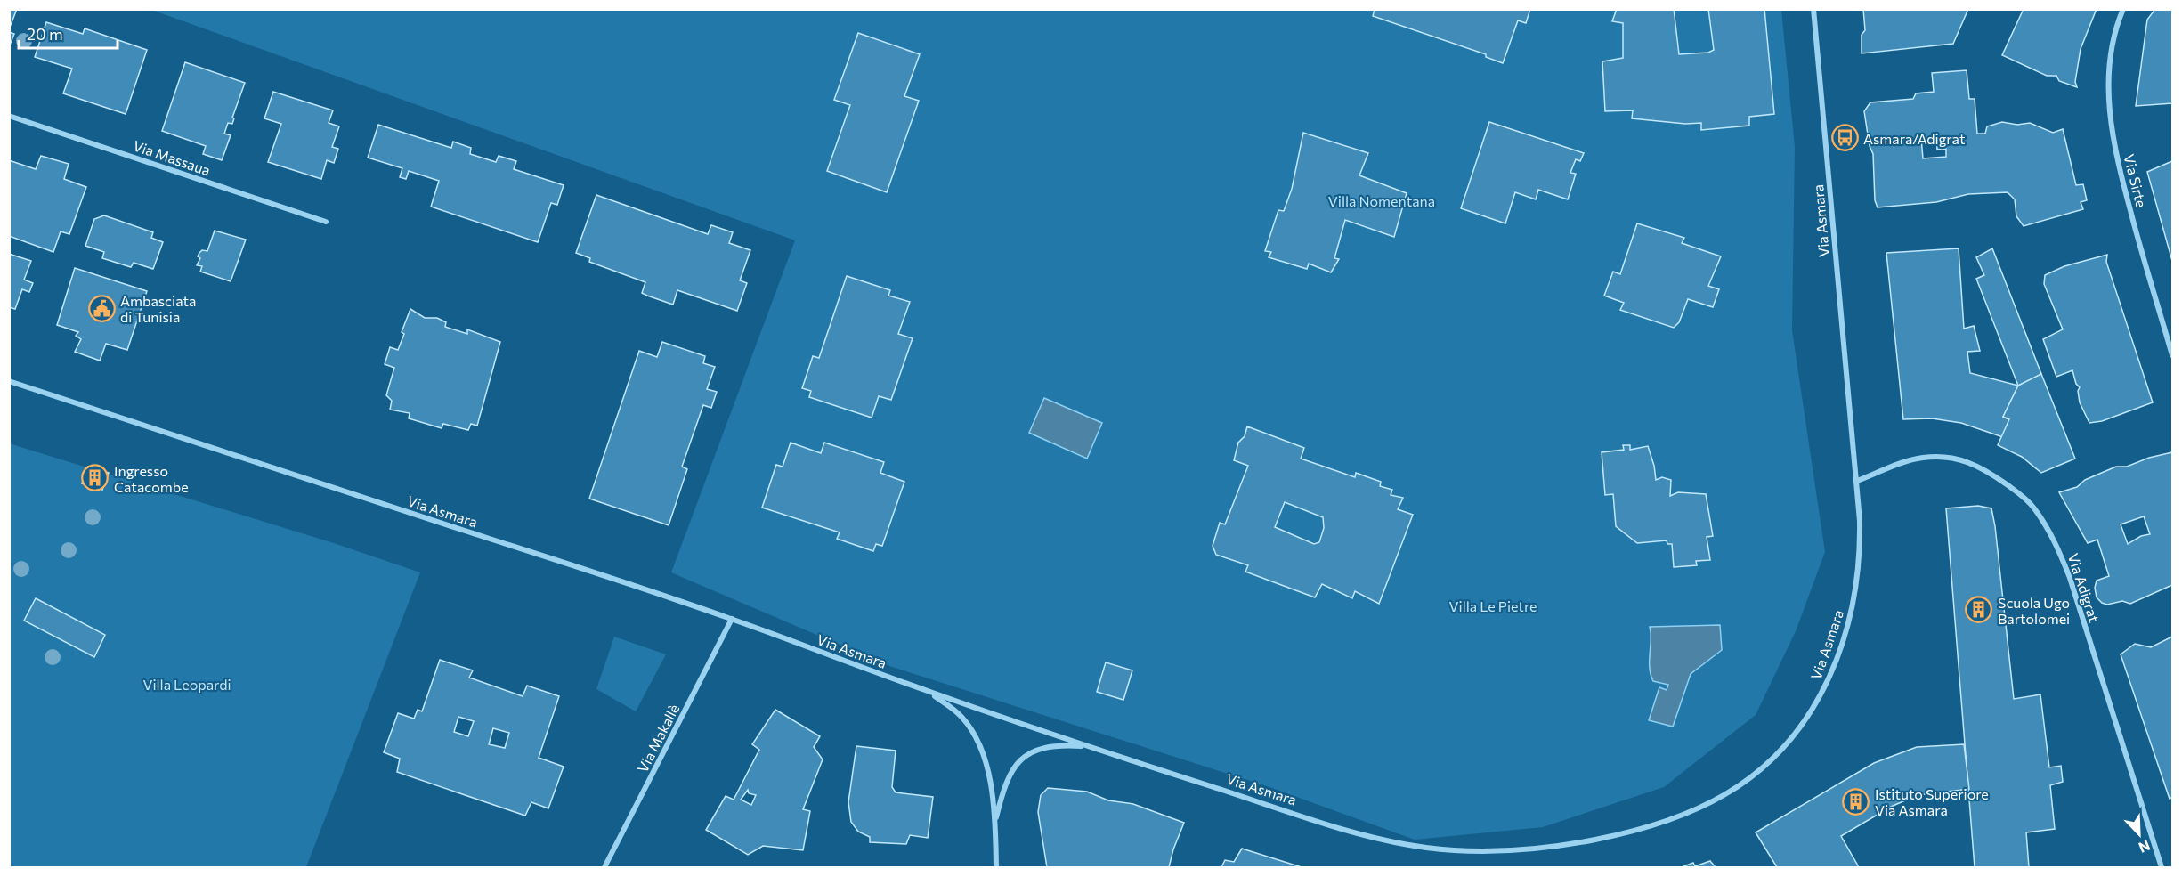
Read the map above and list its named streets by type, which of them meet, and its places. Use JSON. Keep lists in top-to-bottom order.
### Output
{
  "streets": {
    "street": [
      "Via Massaua",
      "Via Sirte",
      "Via Asmara",
      "Via Adigrat",
      "Via Makallè"
    ]
  },
  "crossings": [
    ["Via Asmara", "Via Adigrat"],
    ["Via Asmara", "Via Makallè"]
  ],
  "parks": ["Villa Nomentana", "Villa Le Pietre", "Villa Leopardi"],
  "places": {
    "bus stop": ["Asmara/Adigrat"],
    "public building": ["Ambasciata di Tunisia"],
    "building": ["Ingresso Catacombe", "Scuola Ugo Bartolomei", "Istituto Superiore Via Asmara"]
  },
  "scale_bar": "20 m",
  "north": "bottom right"
}
